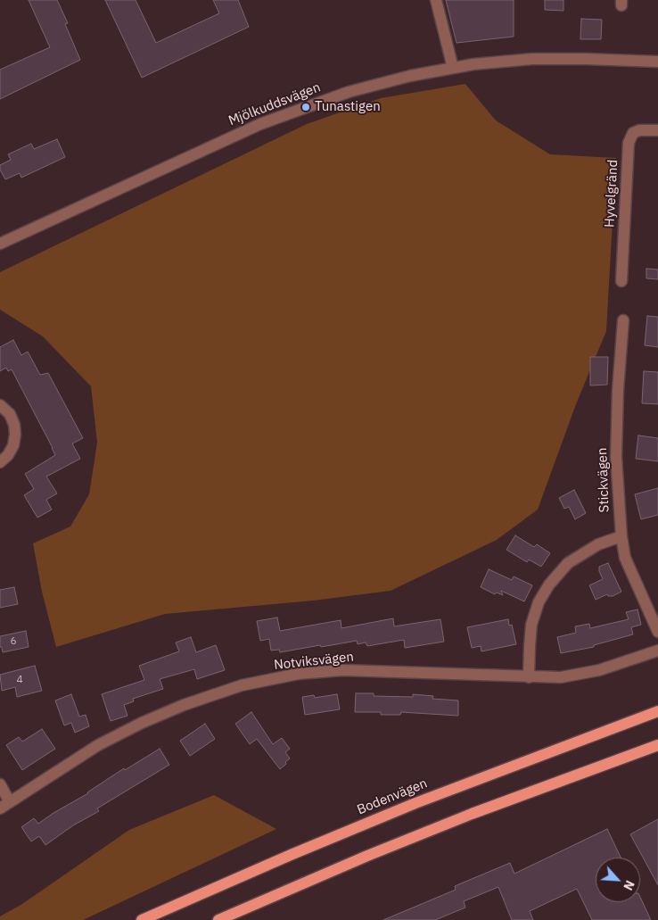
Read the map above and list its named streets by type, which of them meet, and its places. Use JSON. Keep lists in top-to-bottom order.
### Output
{
  "streets": {
    "main road": ["Bodenvägen"],
    "street": [
      "Mjölkuddsvägen",
      "Hyvelgränd",
      "Stickvägen",
      "Notviksvägen"
    ]
  },
  "places": ["Tunastigen"],
  "house_numbers": ["6", "4"],
  "north": "bottom right"
}
